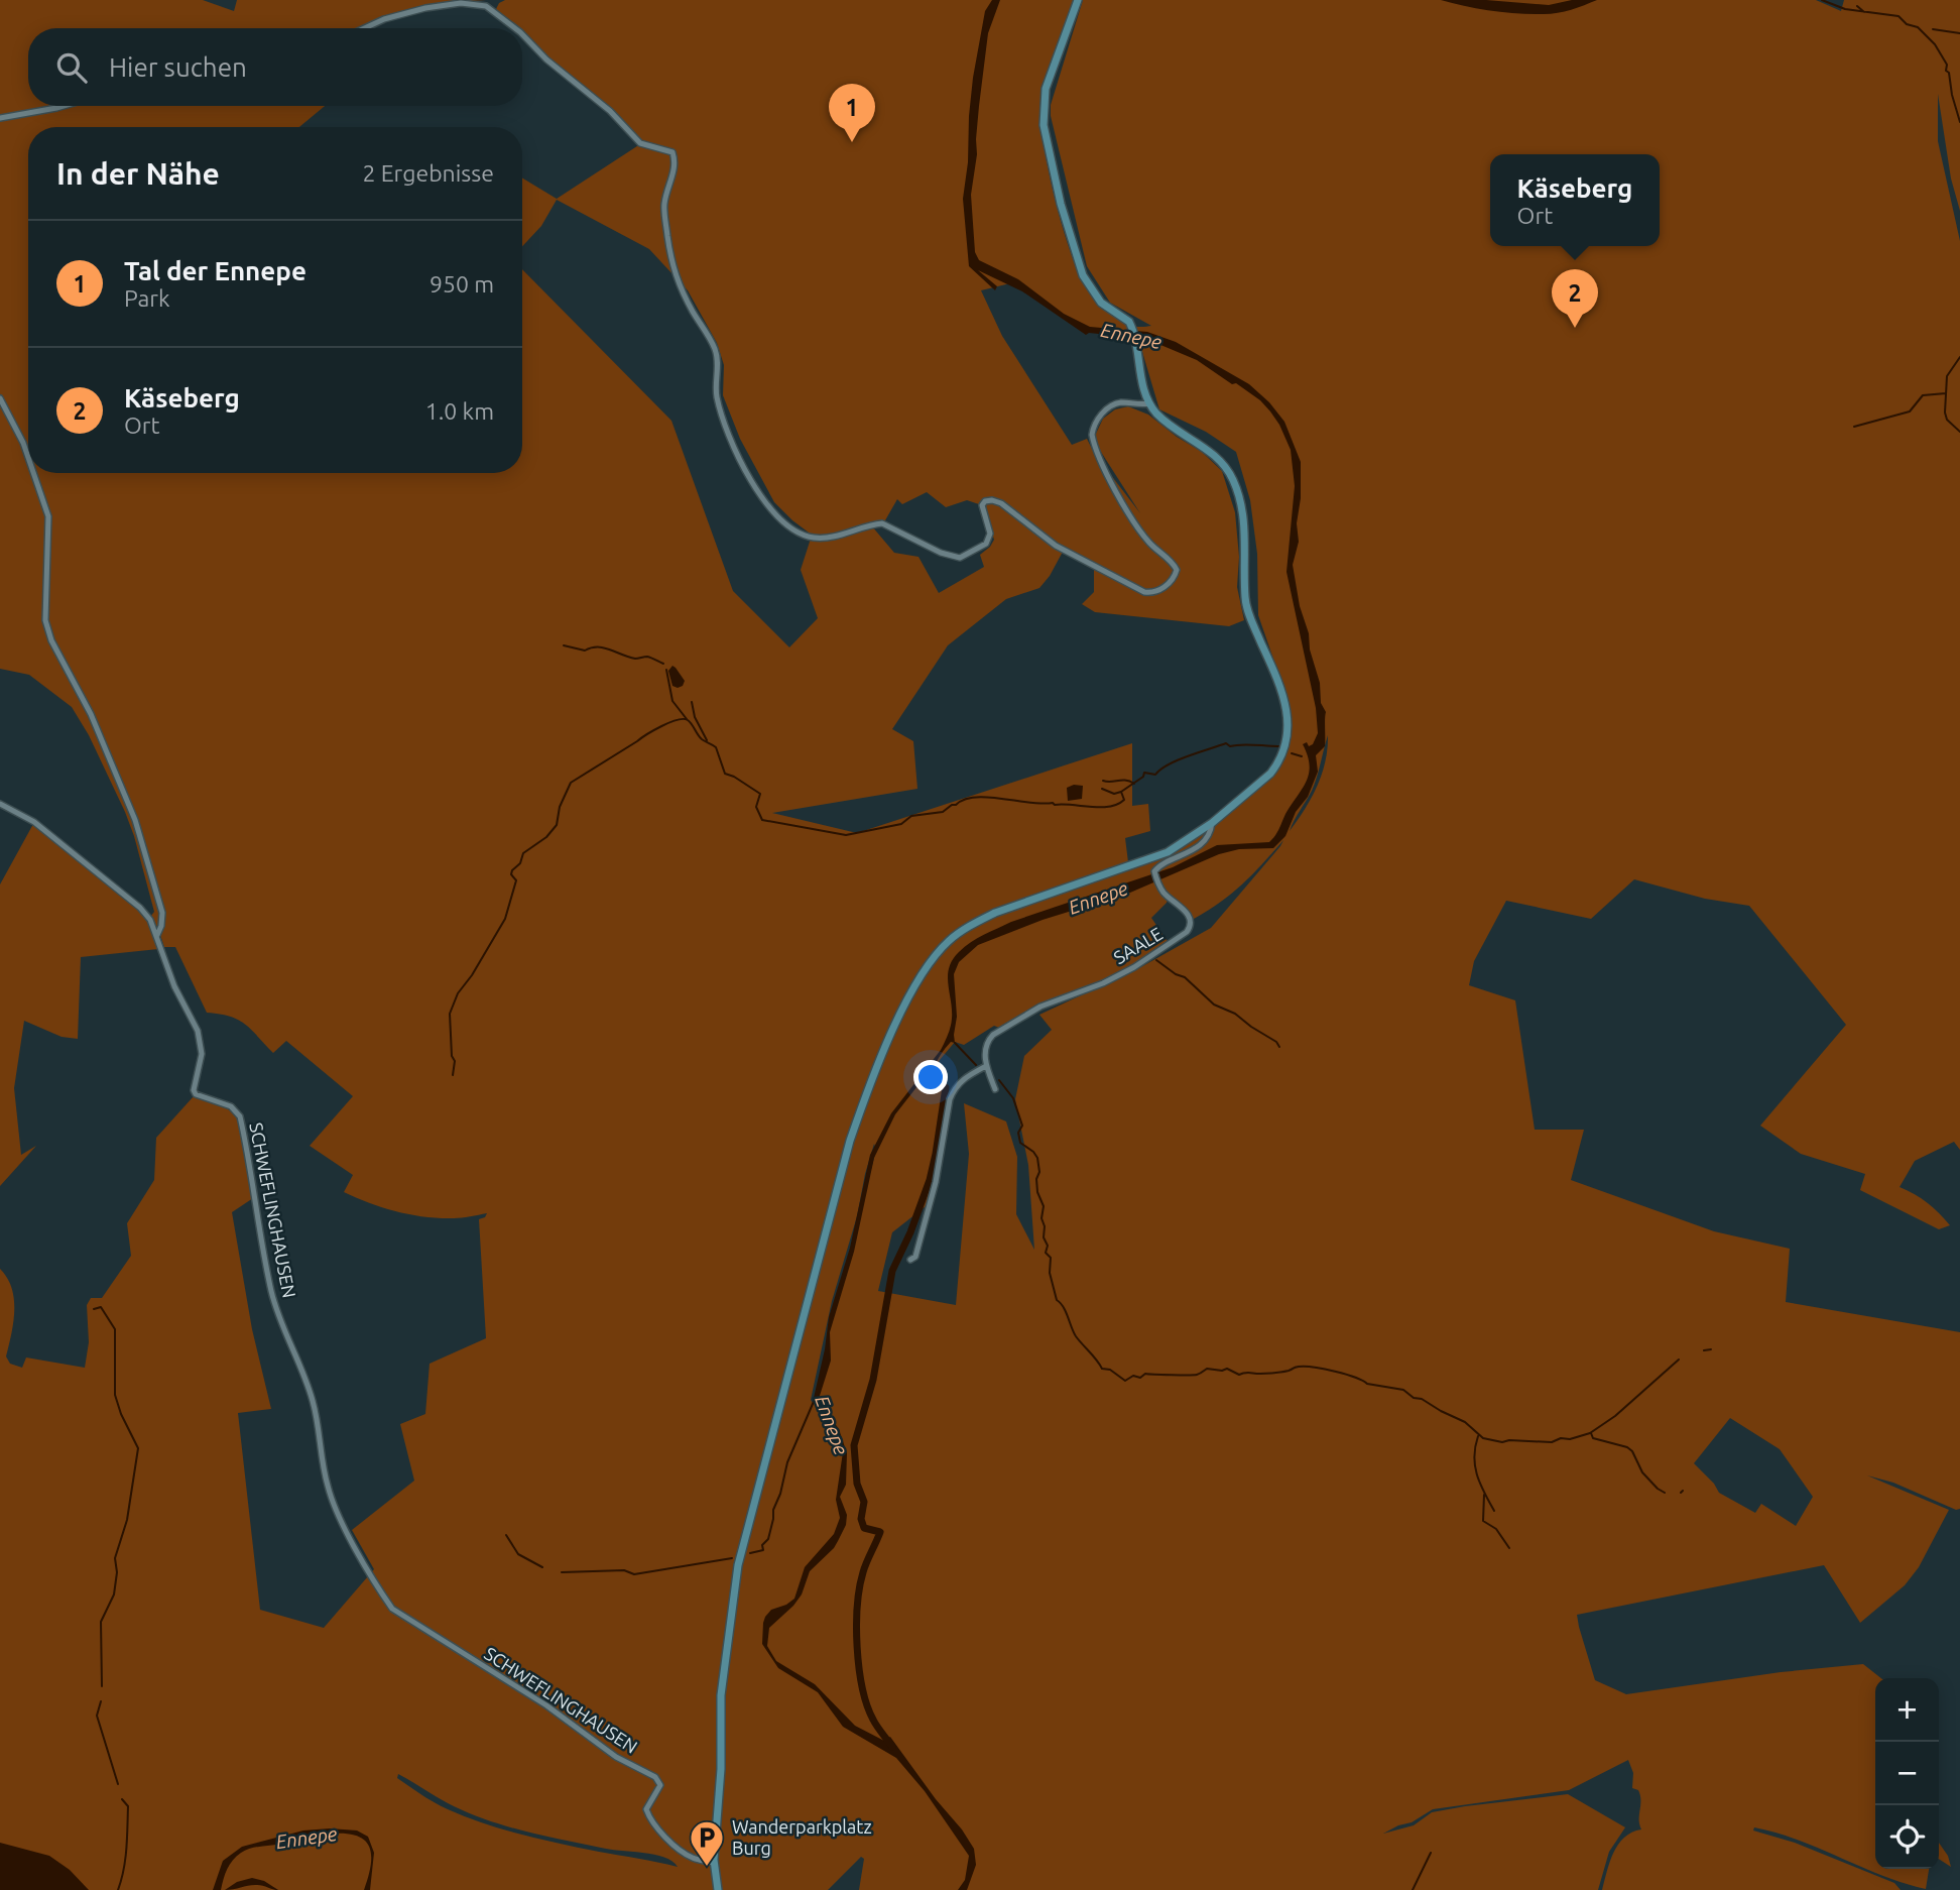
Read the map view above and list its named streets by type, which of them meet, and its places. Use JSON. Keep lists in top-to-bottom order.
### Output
{
  "streets": {
    "street": ["SAALE", "SCHWEFLINGHAUSEN"]
  },
  "water": ["Ennepe"],
  "places": {
    "parking": ["Wanderparkplatz Burg"]
  },
  "page": {
    "search": "Hier suchen",
    "pins": ["1", "2"],
    "heading": ["In der Nähe", "2 Ergebnisse"],
    "popup": ["Käseberg", "Ort"],
    "list": [
      {
        "mark": "1",
        "name": "Tal der Ennepe",
        "note": "Park",
        "value": "950 m"
      },
      {
        "mark": "2",
        "name": "Käseberg",
        "note": "Ort",
        "value": "1.0 km"
      }
    ],
    "map_buttons": ["+", "−"]
  }
}
